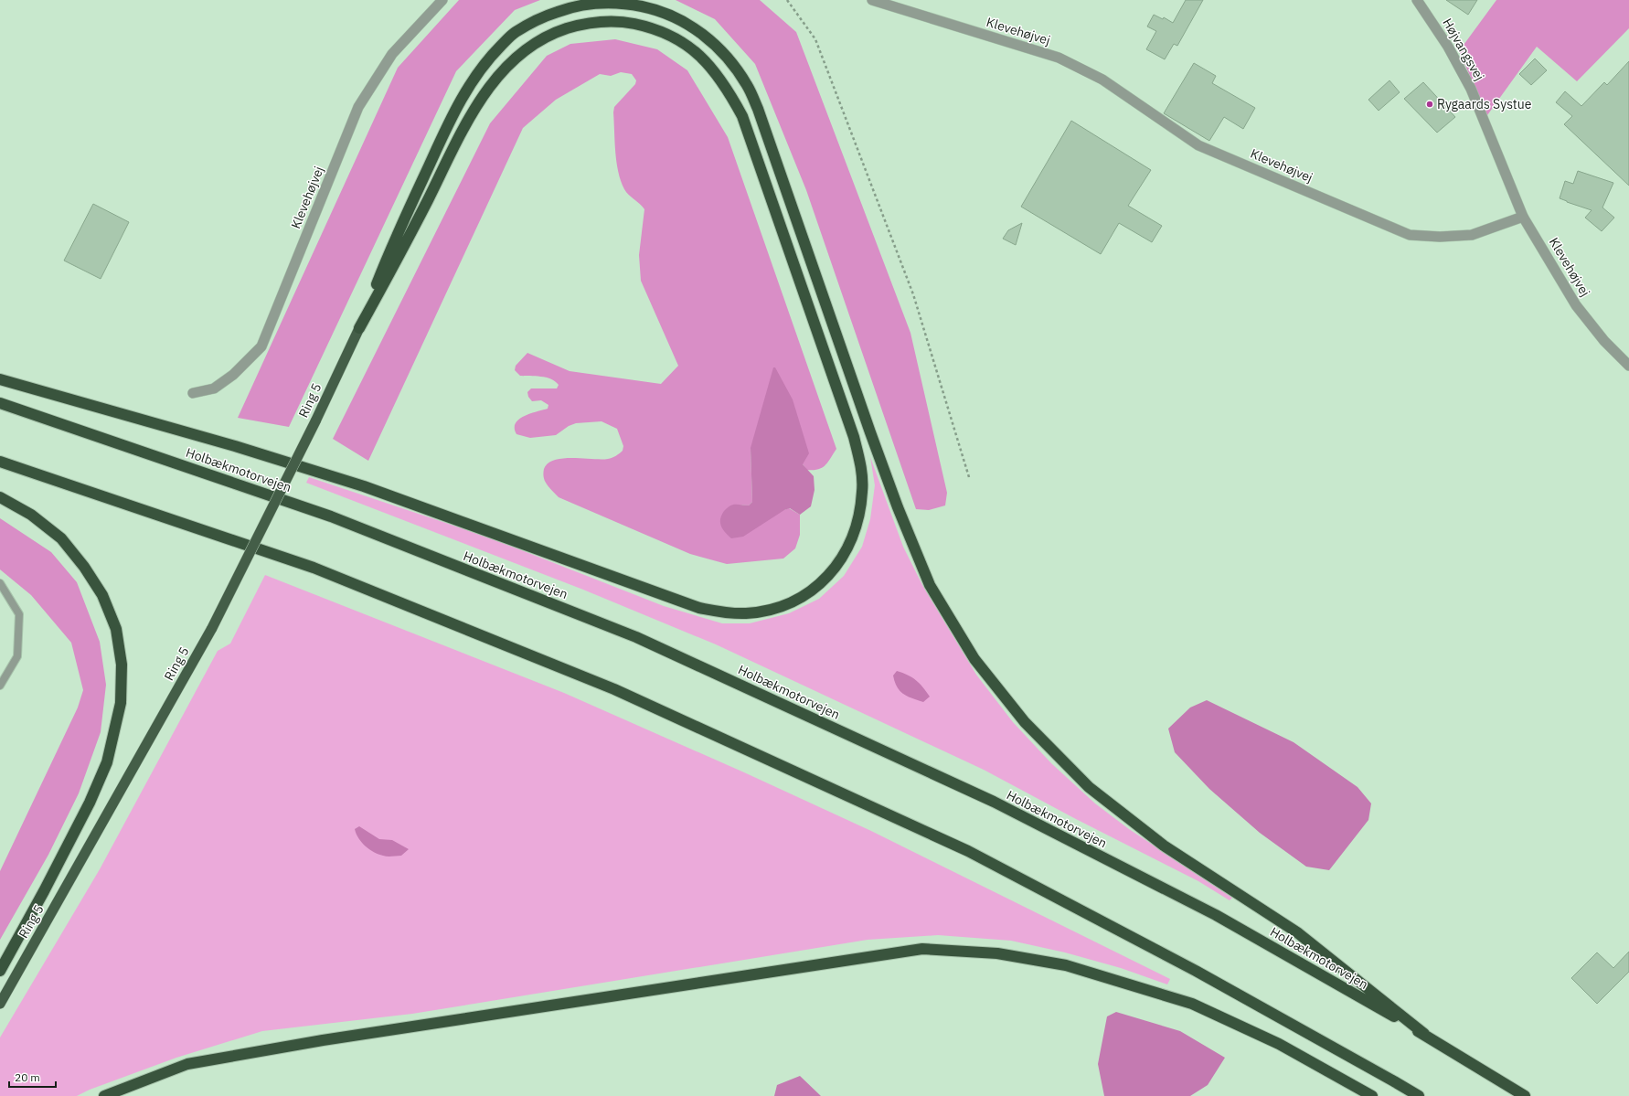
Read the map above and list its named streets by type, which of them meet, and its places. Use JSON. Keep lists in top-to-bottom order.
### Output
{
  "streets": {
    "highway": ["Ring 5", "Holbækmotorvejen"],
    "street": ["Klevehøjvej", "Højvangsvej"]
  },
  "crossings": [
    ["Klevehøjvej", "Højvangsvej"]
  ],
  "places": ["Rygaards Systue"],
  "scale_bar": "20 m"
}
